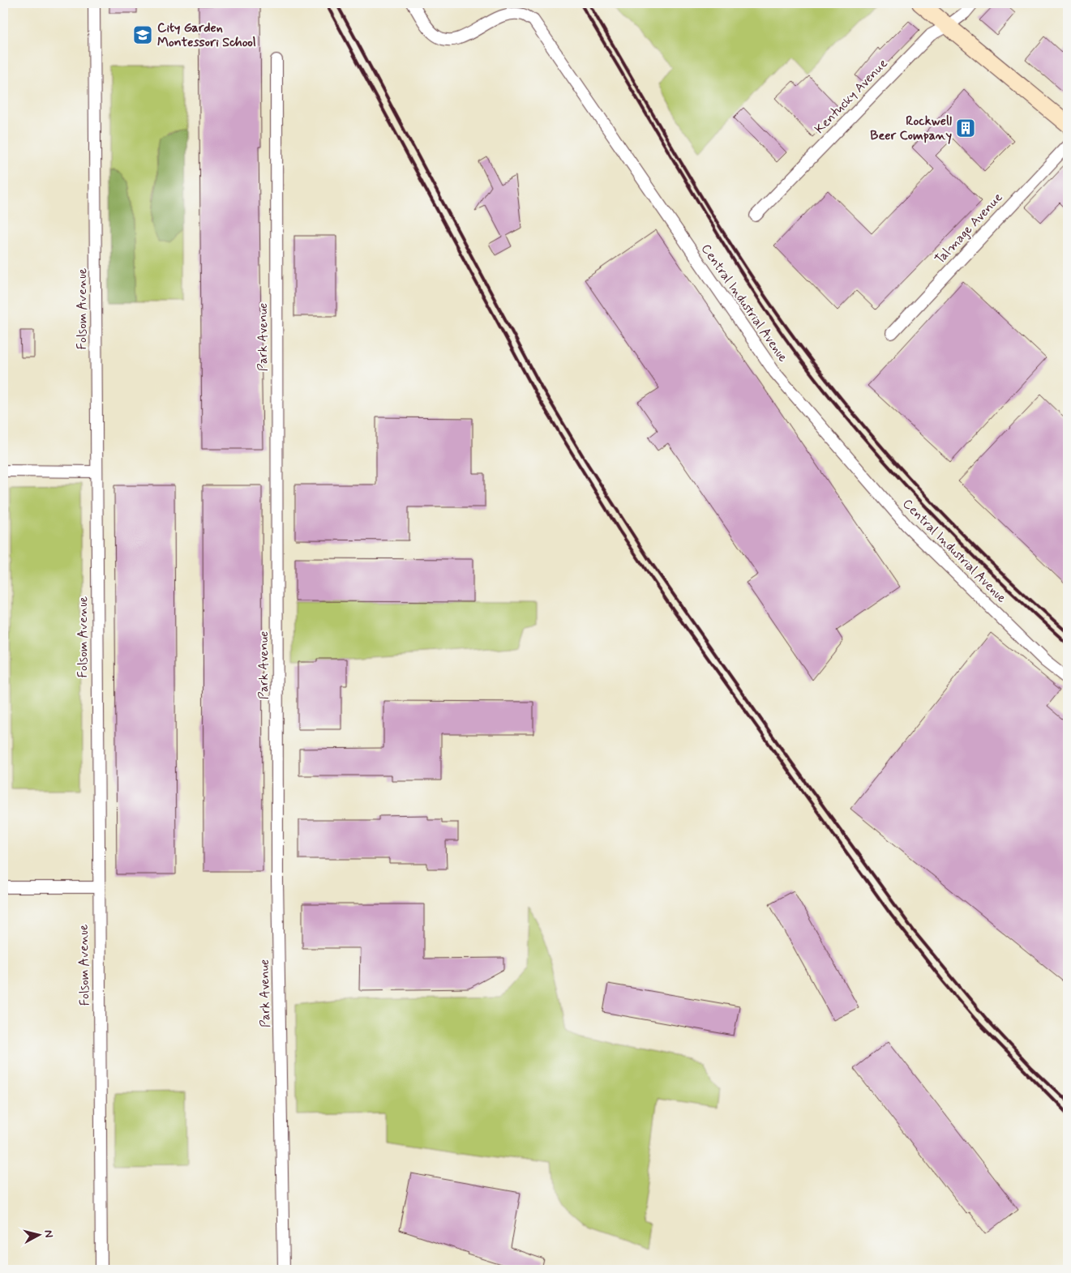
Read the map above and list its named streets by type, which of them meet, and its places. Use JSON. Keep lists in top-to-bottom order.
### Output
{
  "streets": {
    "street": [
      "Kentucky Avenue",
      "Talmage Avenue",
      "Central Industrial Avenue",
      "Folsom Avenue",
      "Park Avenue"
    ]
  },
  "places": {
    "school or university": ["City Garden Montessori School"],
    "building": ["Rockwell Beer Company"]
  },
  "north": "right"
}
